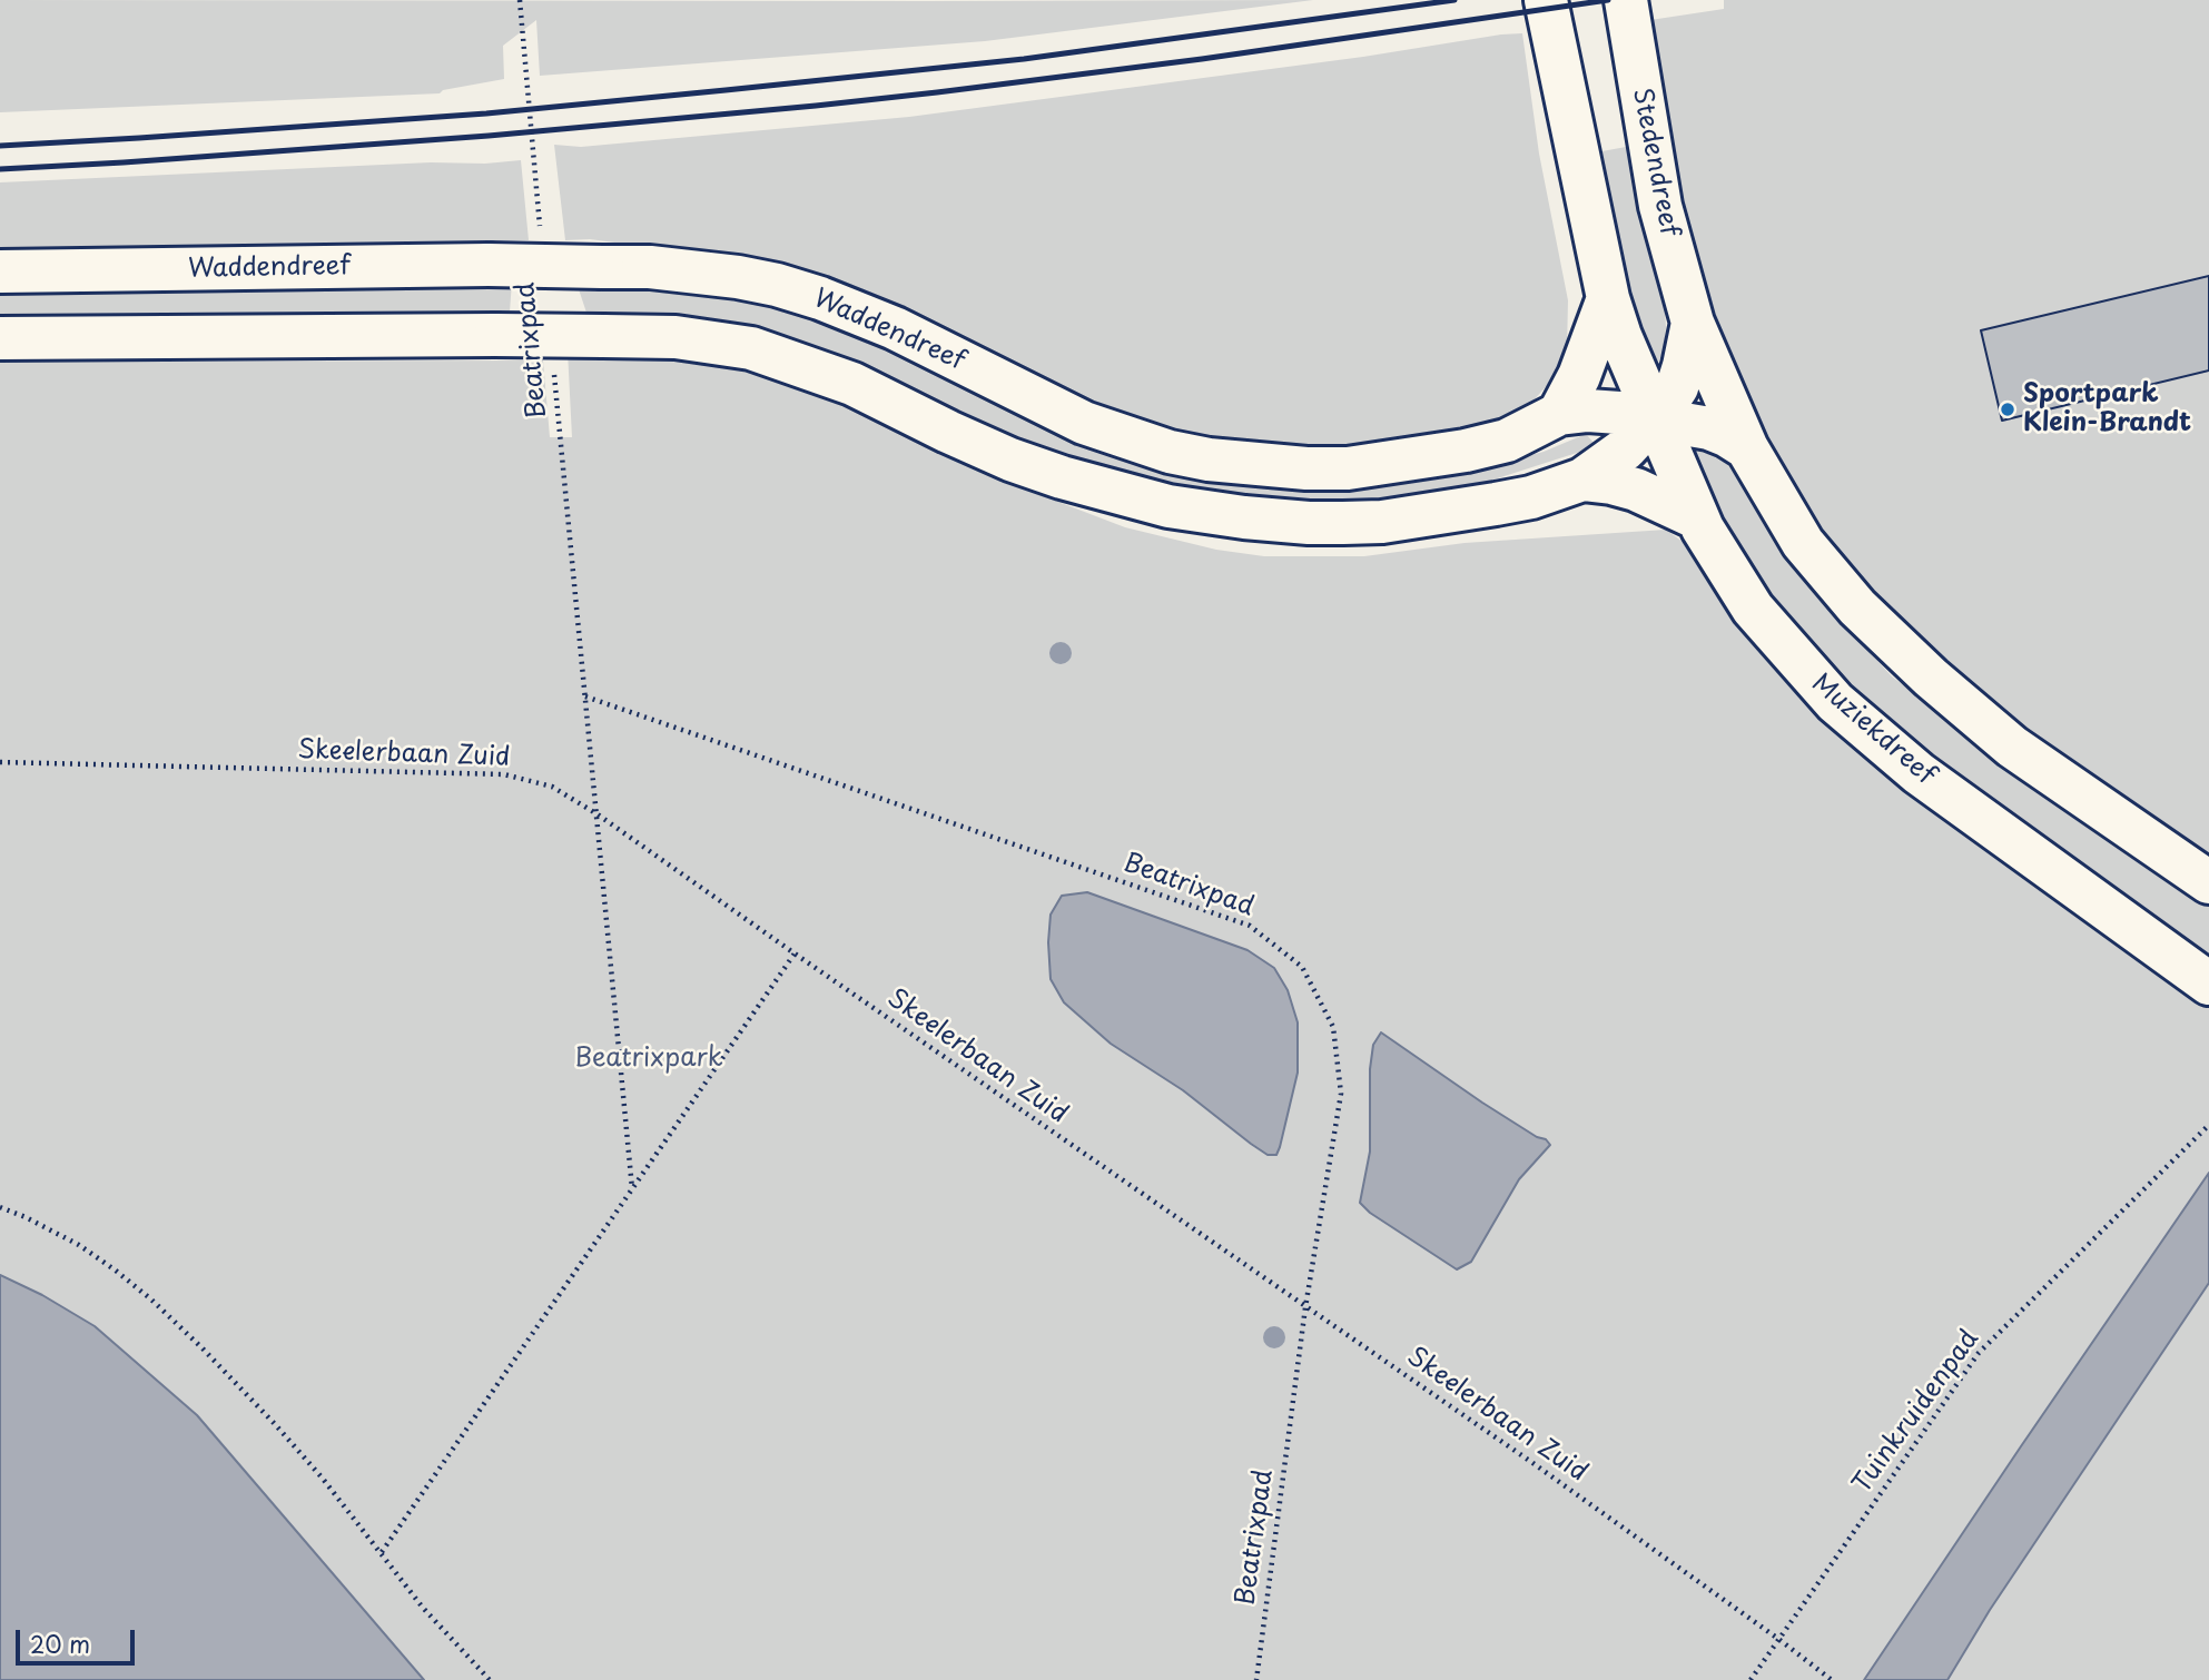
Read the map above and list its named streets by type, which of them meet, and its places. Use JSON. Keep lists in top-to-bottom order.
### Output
{
  "streets": {
    "main road": ["Stedendreef", "Waddendreef", "Muziekdreef"],
    "path": ["Beatrixpad", "Skeelerbaan Zuid", "Tuinkruidenpad"]
  },
  "crossings": [
    ["Stedendreef", "Waddendreef"],
    ["Stedendreef", "Muziekdreef"],
    ["Waddendreef", "Muziekdreef"],
    ["Beatrixpad", "Skeelerbaan Zuid"],
    ["Skeelerbaan Zuid", "Tuinkruidenpad"]
  ],
  "parks": ["Beatrixpark"],
  "places": ["Sportpark Klein-Brandt"],
  "scale_bar": "20 m"
}
